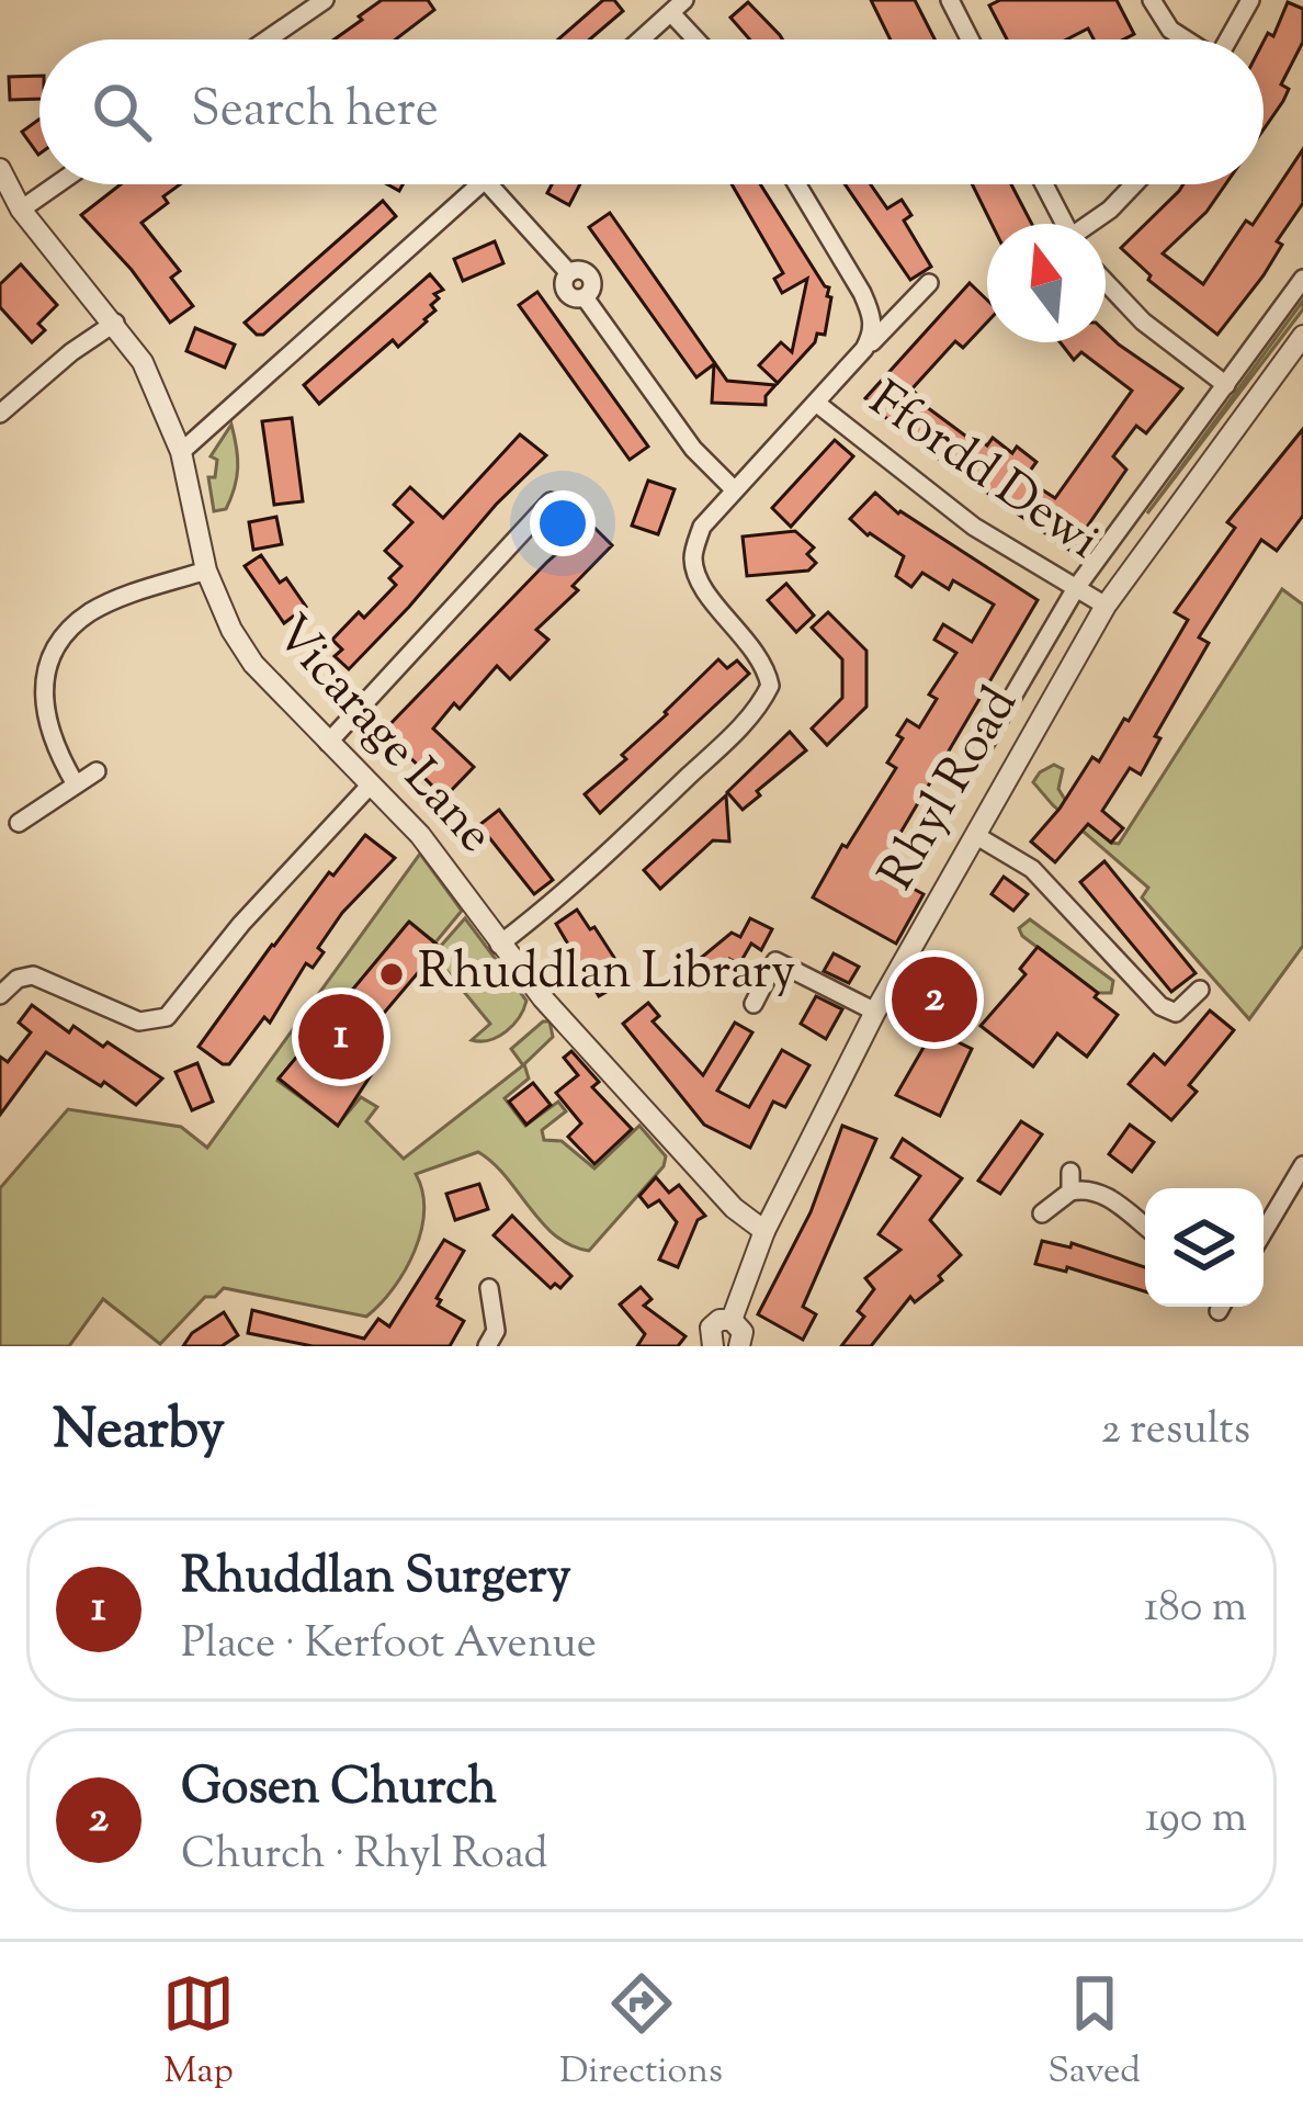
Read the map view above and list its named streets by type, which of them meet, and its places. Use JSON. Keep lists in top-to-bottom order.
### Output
{
  "streets": {
    "street": ["Ffordd Dewi", "Vicarage Lane", "Rhyl Road"]
  },
  "crossings": [
    ["Ffordd Dewi", "Rhyl Road"],
    ["Vicarage Lane", "Rhyl Road"]
  ],
  "places": ["Rhuddlan Library"],
  "north": "top",
  "page": {
    "search": "Search here",
    "pins": ["2", "1"],
    "heading": ["Nearby", "2 results"],
    "list": [
      {
        "mark": "1",
        "name": "Rhuddlan Surgery",
        "note": "Place · Kerfoot Avenue",
        "value": "180 m"
      },
      {
        "mark": "2",
        "name": "Gosen Church",
        "note": "Church · Rhyl Road",
        "value": "190 m"
      }
    ],
    "nav": ["Map", "Directions", "Saved"]
  }
}
